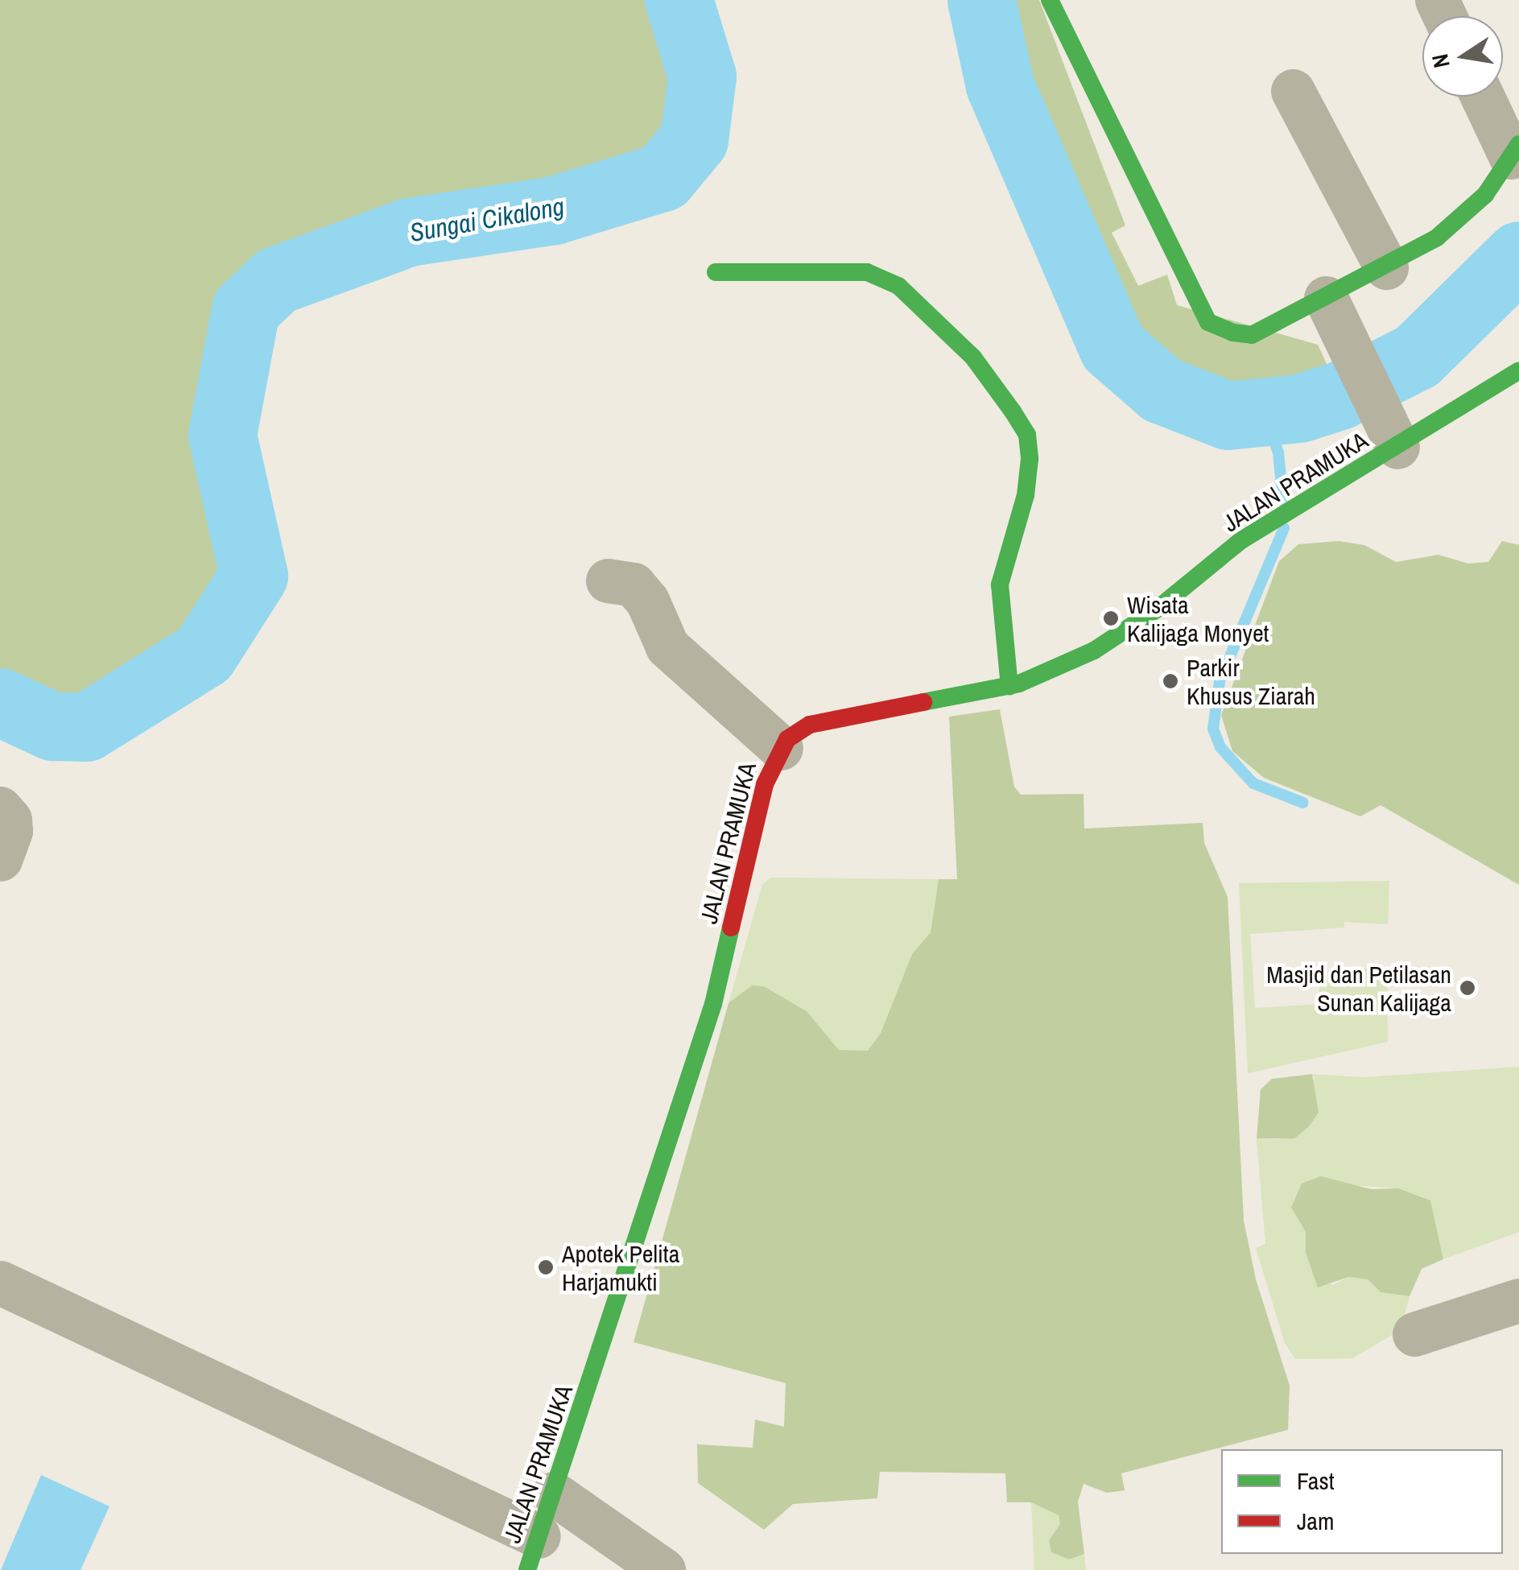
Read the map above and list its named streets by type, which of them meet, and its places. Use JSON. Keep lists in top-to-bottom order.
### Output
{
  "streets": {
    "street": ["JALAN PRAMUKA"]
  },
  "water": ["Sungai Cikalong"],
  "places": [
    "Wisata Kalijaga Monyet",
    "Parkir Khusus Ziarah",
    "Masjid dan Petilasan Sunan Kalijaga",
    "Apotek Pelita Harjamukti"
  ],
  "legend": ["Fast", "Jam"],
  "north": "left"
}
